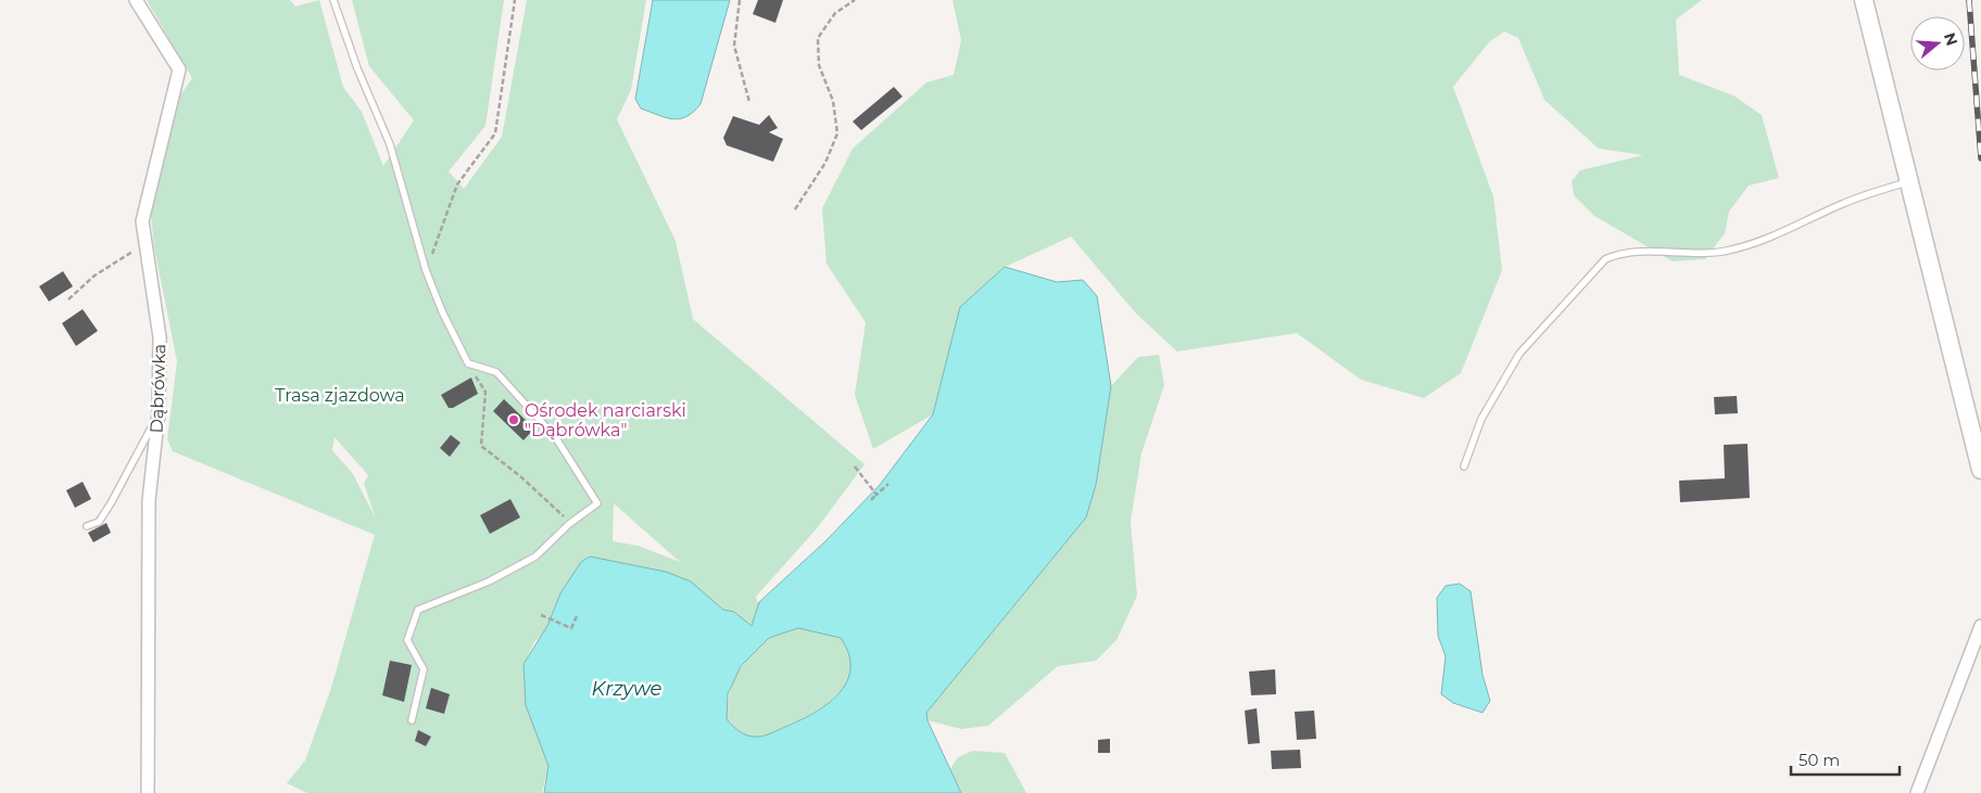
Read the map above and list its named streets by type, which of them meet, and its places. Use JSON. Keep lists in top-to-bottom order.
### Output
{
  "streets": {
    "street": ["Dąbrówka"]
  },
  "water": ["Krzywe"],
  "parks": ["Trasa zjazdowa"],
  "places": ["Ośrodek narciarski \"Dąbrówka\""],
  "scale_bar": "50 m",
  "north": "right"
}
